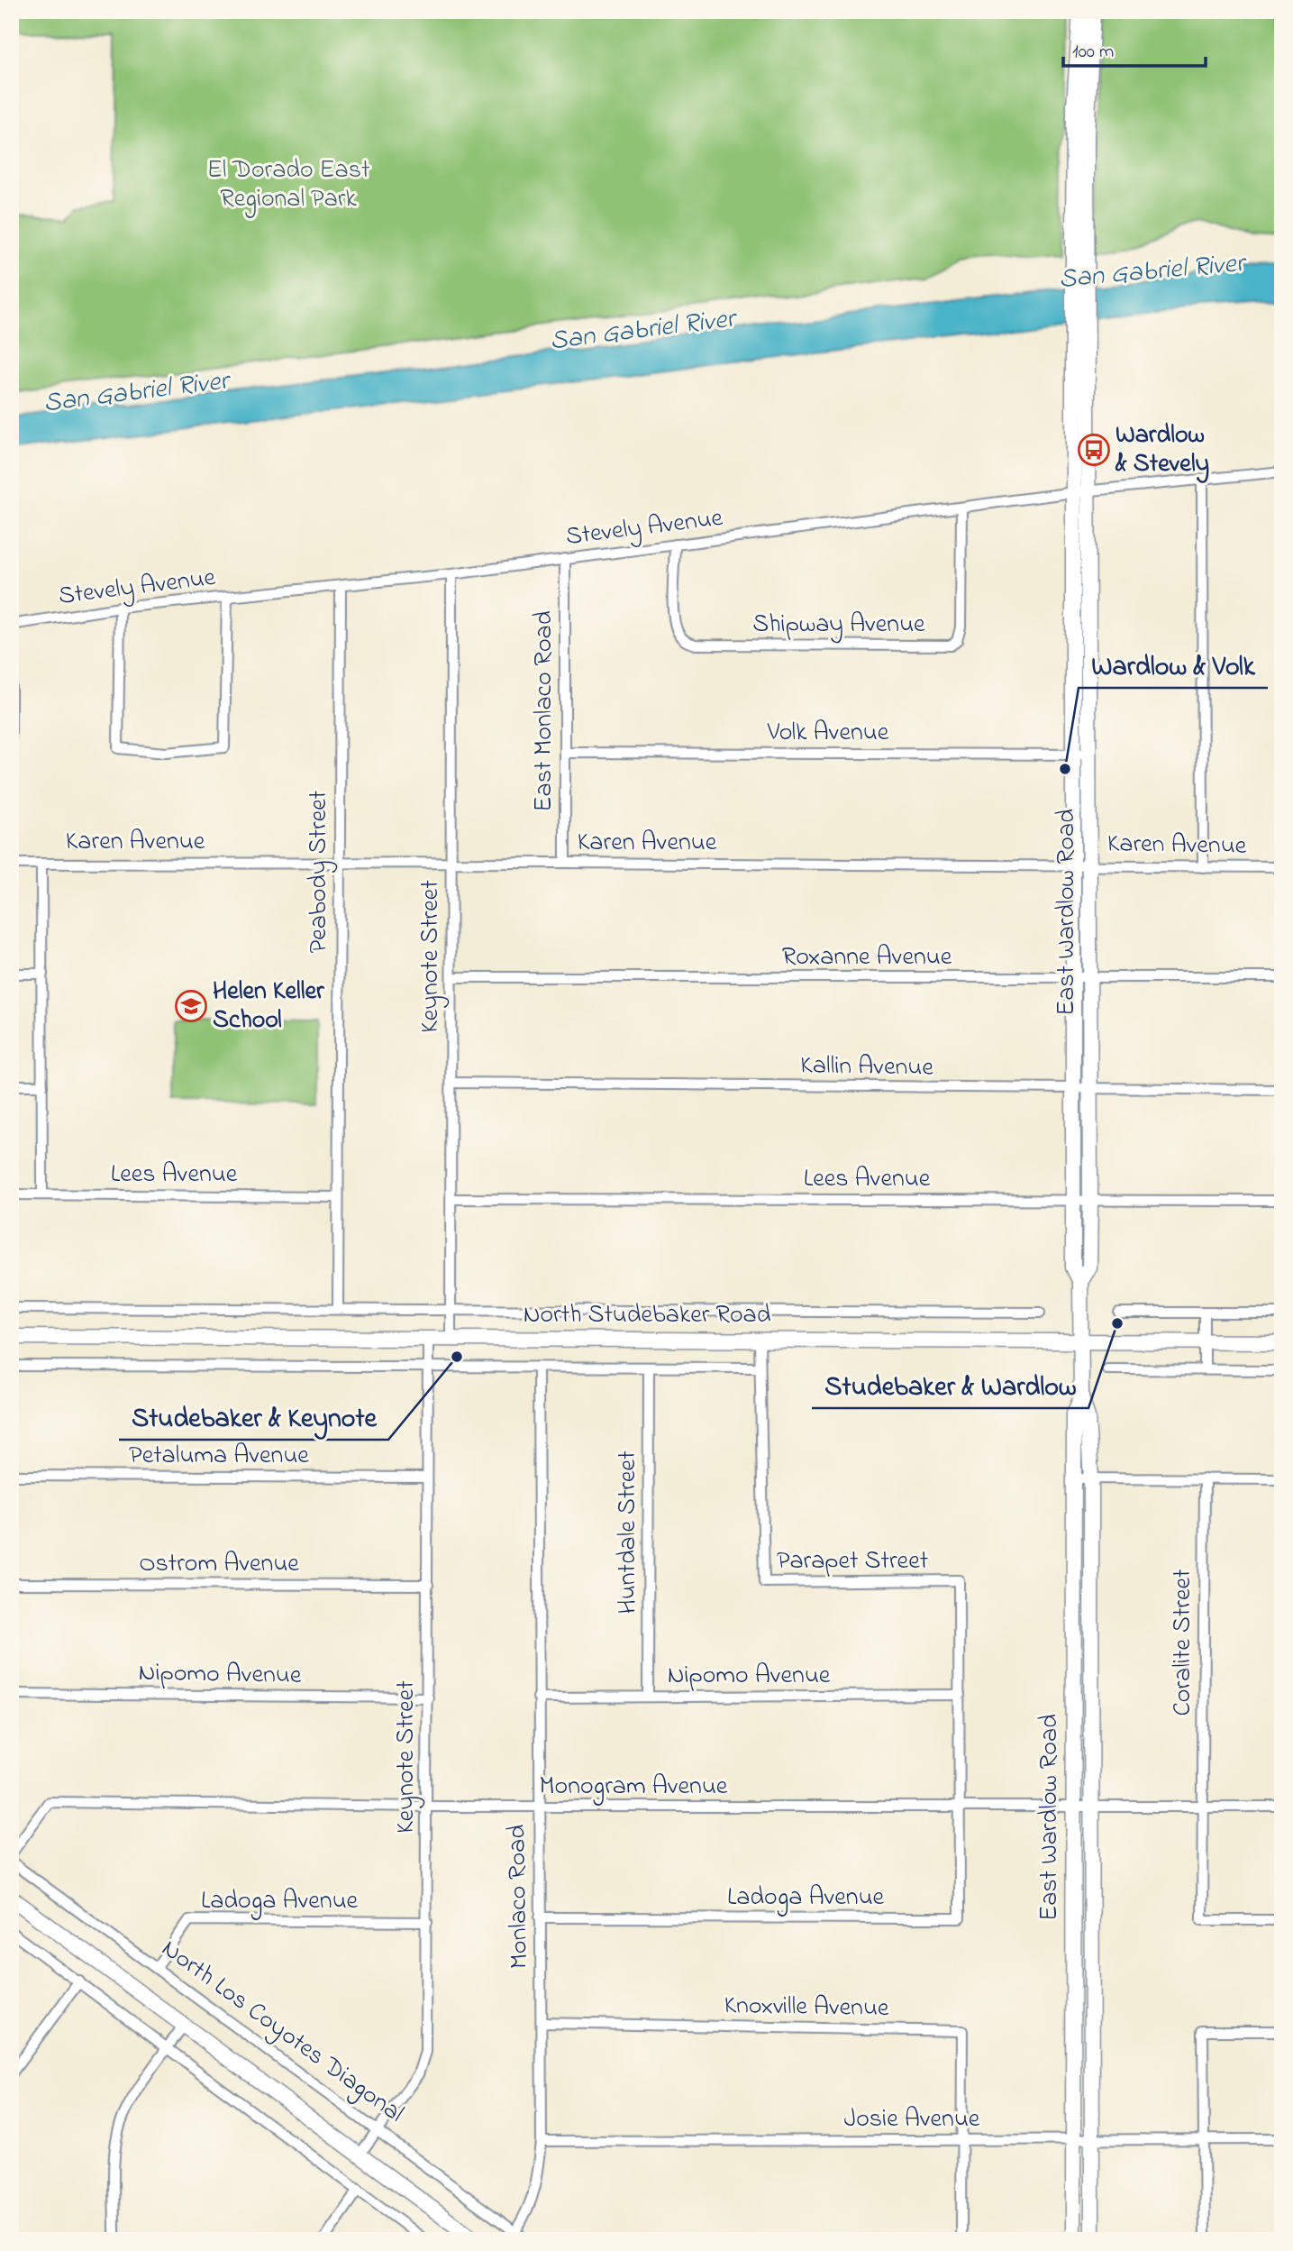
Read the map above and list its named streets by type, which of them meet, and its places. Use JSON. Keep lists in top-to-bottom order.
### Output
{
  "streets": {
    "main road": ["East Wardlow Road", "North Studebaker Road", "North Los Coyotes Diagonal"],
    "street": [
      "Stevely Avenue",
      "Shipway Avenue",
      "East Monlaco Road",
      "Volk Avenue",
      "Karen Avenue",
      "Peabody Street",
      "Keynote Street",
      "Roxanne Avenue",
      "Kallin Avenue",
      "Lees Avenue",
      "Petaluma Avenue",
      "Huntdale Street",
      "Parapet Street",
      "Ostrom Avenue",
      "Coralite Street",
      "Nipomo Avenue",
      "Monogram Avenue",
      "Monlaco Road",
      "Ladoga Avenue",
      "Knoxville Avenue",
      "Josie Avenue"
    ]
  },
  "crossings": [
    ["Stevely Avenue", "Shipway Avenue"],
    ["Stevely Avenue", "East Monlaco Road"],
    ["Stevely Avenue", "Peabody Street"],
    ["Stevely Avenue", "East Wardlow Road"],
    ["Stevely Avenue", "Keynote Street"],
    ["East Monlaco Road", "Volk Avenue"],
    ["East Monlaco Road", "Karen Avenue"],
    ["Volk Avenue", "East Wardlow Road"],
    ["Karen Avenue", "Peabody Street"],
    ["Karen Avenue", "East Wardlow Road"],
    ["Karen Avenue", "Keynote Street"],
    ["Peabody Street", "Lees Avenue"],
    ["Peabody Street", "North Studebaker Road"],
    ["East Wardlow Road", "Roxanne Avenue"],
    ["East Wardlow Road", "Kallin Avenue"],
    ["East Wardlow Road", "Lees Avenue"],
    ["East Wardlow Road", "North Studebaker Road"],
    ["East Wardlow Road", "Monogram Avenue"],
    ["East Wardlow Road", "Josie Avenue"],
    ["Keynote Street", "Roxanne Avenue"],
    ["Keynote Street", "Kallin Avenue"],
    ["Keynote Street", "Lees Avenue"],
    ["Keynote Street", "North Studebaker Road"],
    ["Keynote Street", "Petaluma Avenue"],
    ["Keynote Street", "Ostrom Avenue"],
    ["Keynote Street", "Nipomo Avenue"],
    ["Keynote Street", "Monogram Avenue"],
    ["Keynote Street", "Ladoga Avenue"],
    ["Keynote Street", "North Los Coyotes Diagonal"],
    ["North Studebaker Road", "Huntdale Street"],
    ["North Studebaker Road", "Parapet Street"],
    ["North Studebaker Road", "Monlaco Road"],
    ["Huntdale Street", "Nipomo Avenue"],
    ["Parapet Street", "Nipomo Avenue"],
    ["Parapet Street", "Monogram Avenue"],
    ["Parapet Street", "Ladoga Avenue"],
    ["Coralite Street", "Monogram Avenue"],
    ["Nipomo Avenue", "Monlaco Road"],
    ["Monogram Avenue", "Monlaco Road"],
    ["Monogram Avenue", "Ladoga Avenue"],
    ["Monlaco Road", "Ladoga Avenue"],
    ["Monlaco Road", "Knoxville Avenue"],
    ["Monlaco Road", "North Los Coyotes Diagonal"],
    ["Monlaco Road", "Josie Avenue"],
    ["Ladoga Avenue", "North Los Coyotes Diagonal"],
    ["Knoxville Avenue", "Josie Avenue"]
  ],
  "water": ["San Gabriel River"],
  "parks": ["El Dorado East Regional Park"],
  "places": {
    "bus stop": ["Wardlow & Stevely"],
    "other": ["Wardlow & Volk", "Studebaker & Wardlow", "Studebaker & Keynote"],
    "school or university": ["Helen Keller School"]
  },
  "scale_bar": "100 m"
}
